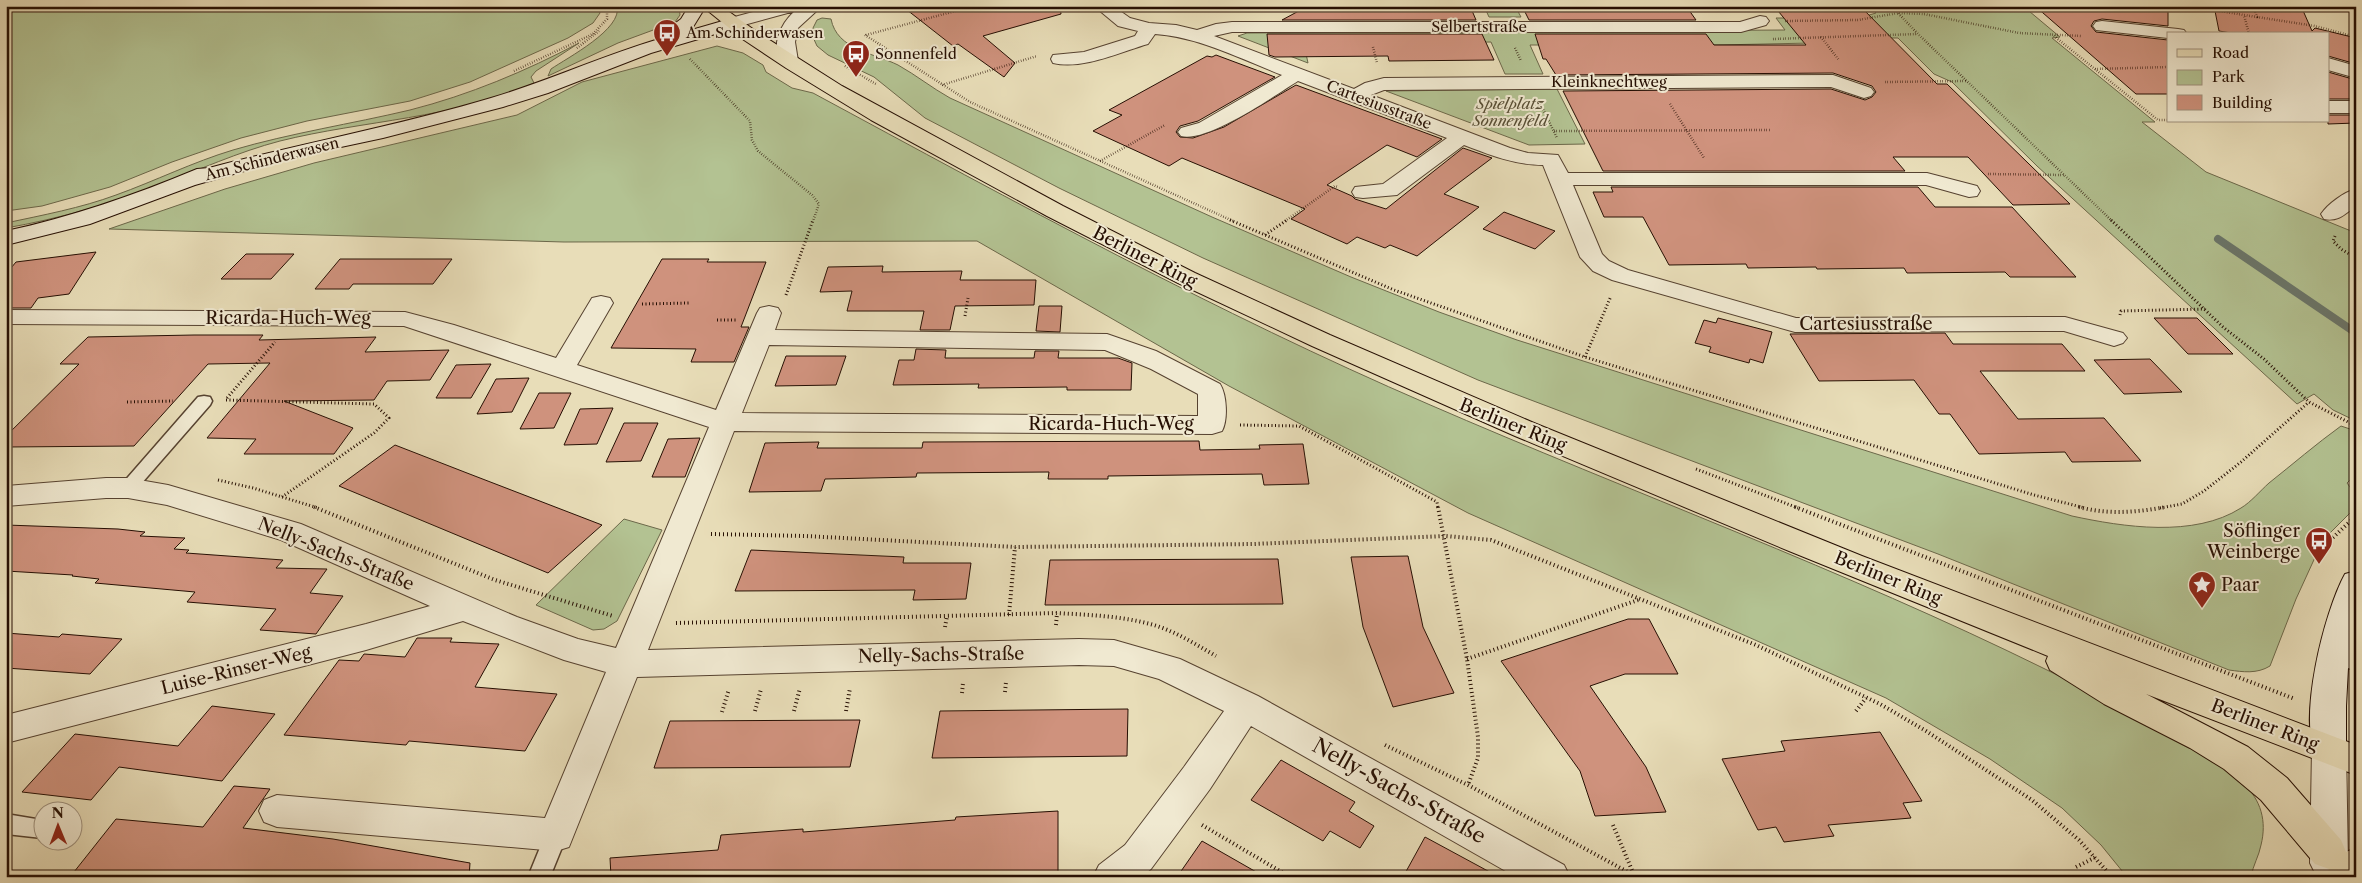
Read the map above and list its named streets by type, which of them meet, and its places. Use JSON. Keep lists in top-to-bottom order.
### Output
{
  "streets": {
    "main road": ["Berliner Ring"],
    "street": [
      "Selbertstraße",
      "Kleinknechtweg",
      "Cartesiusstraße",
      "Am Schinderwasen",
      "Ricarda-Huch-Weg",
      "Nelly-Sachs-Straße",
      "Luise-Rinser-Weg"
    ]
  },
  "crossings": [
    ["Selbertstraße", "Cartesiusstraße"],
    ["Kleinknechtweg", "Cartesiusstraße"],
    ["Nelly-Sachs-Straße", "Luise-Rinser-Weg"]
  ],
  "parks": ["Spielplatz Sonnenfeld"],
  "places": {
    "bus stop": ["Am Schinderwasen", "Sonnenfeld", "Söflinger Weinberge"],
    "place": ["Paar"]
  },
  "legend": ["Road", "Park", "Building"],
  "north": "top"
}
